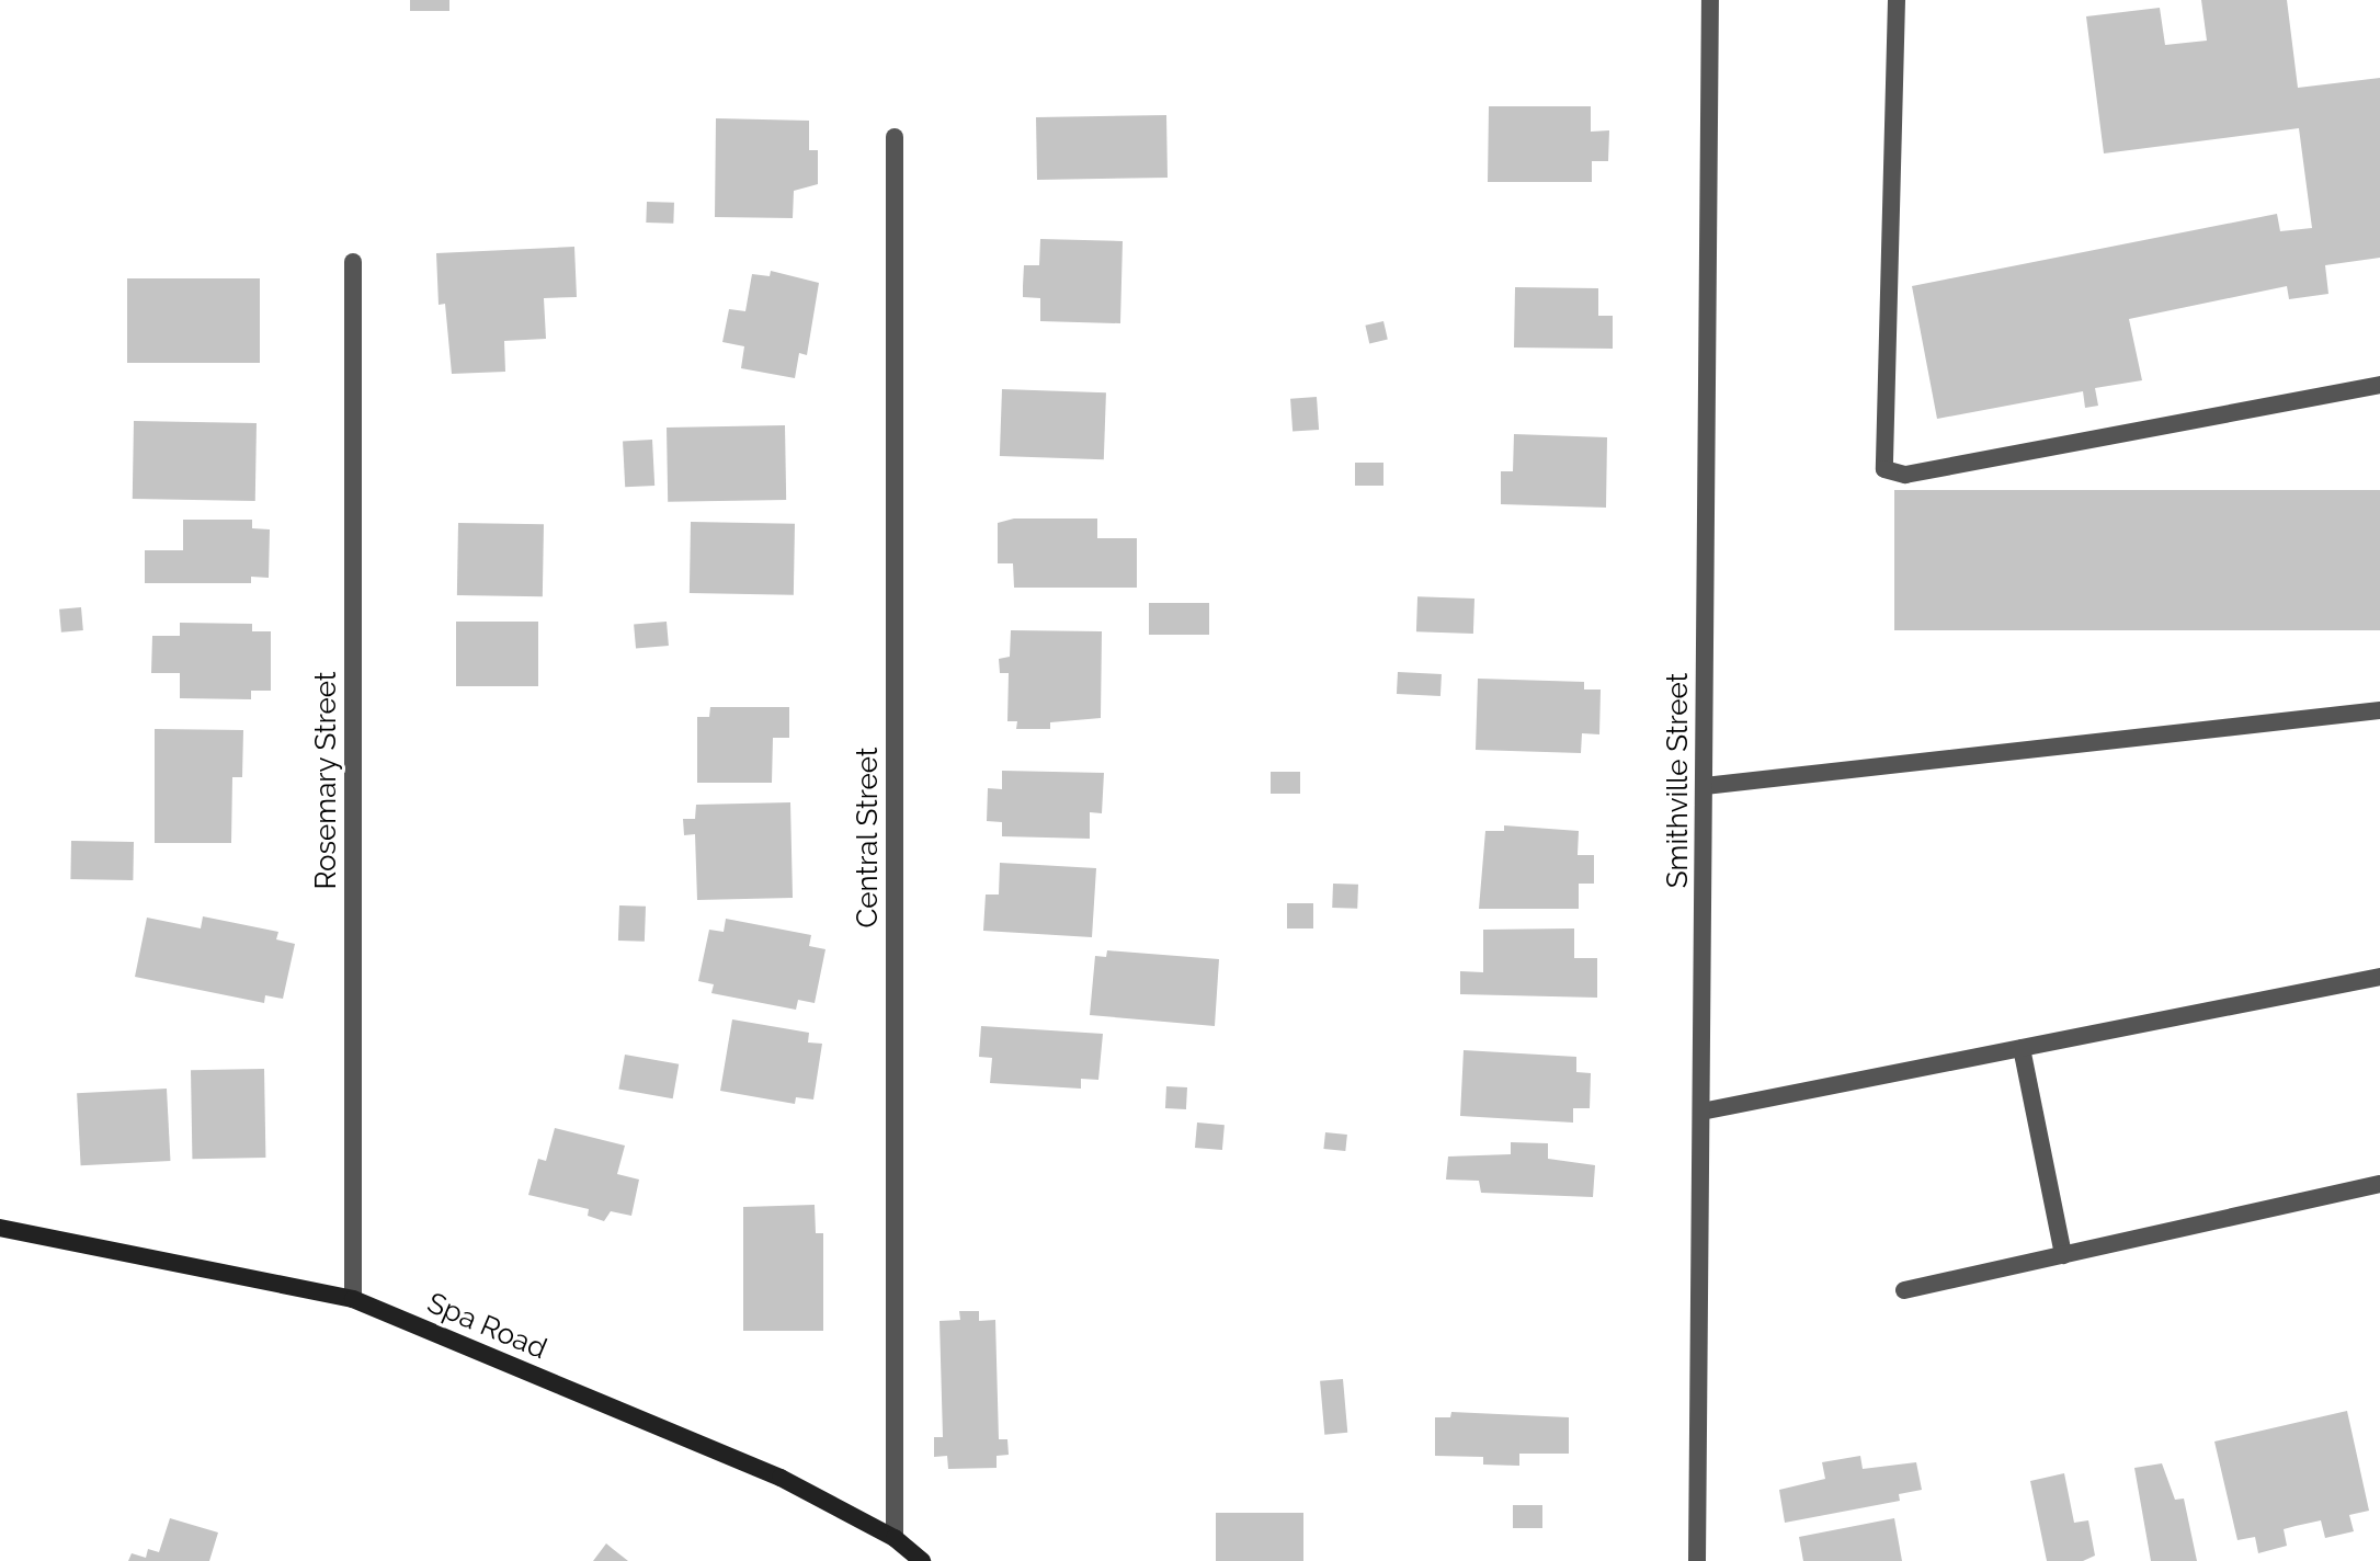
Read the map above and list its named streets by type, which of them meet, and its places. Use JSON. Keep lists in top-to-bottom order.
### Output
{
  "streets": {
    "main road": ["Spa Road"],
    "street": ["Rosemary Street", "Smithville Street", "Central Street"]
  },
  "crossings": [
    ["Rosemary Street", "Spa Road"],
    ["Central Street", "Spa Road"]
  ]
}
